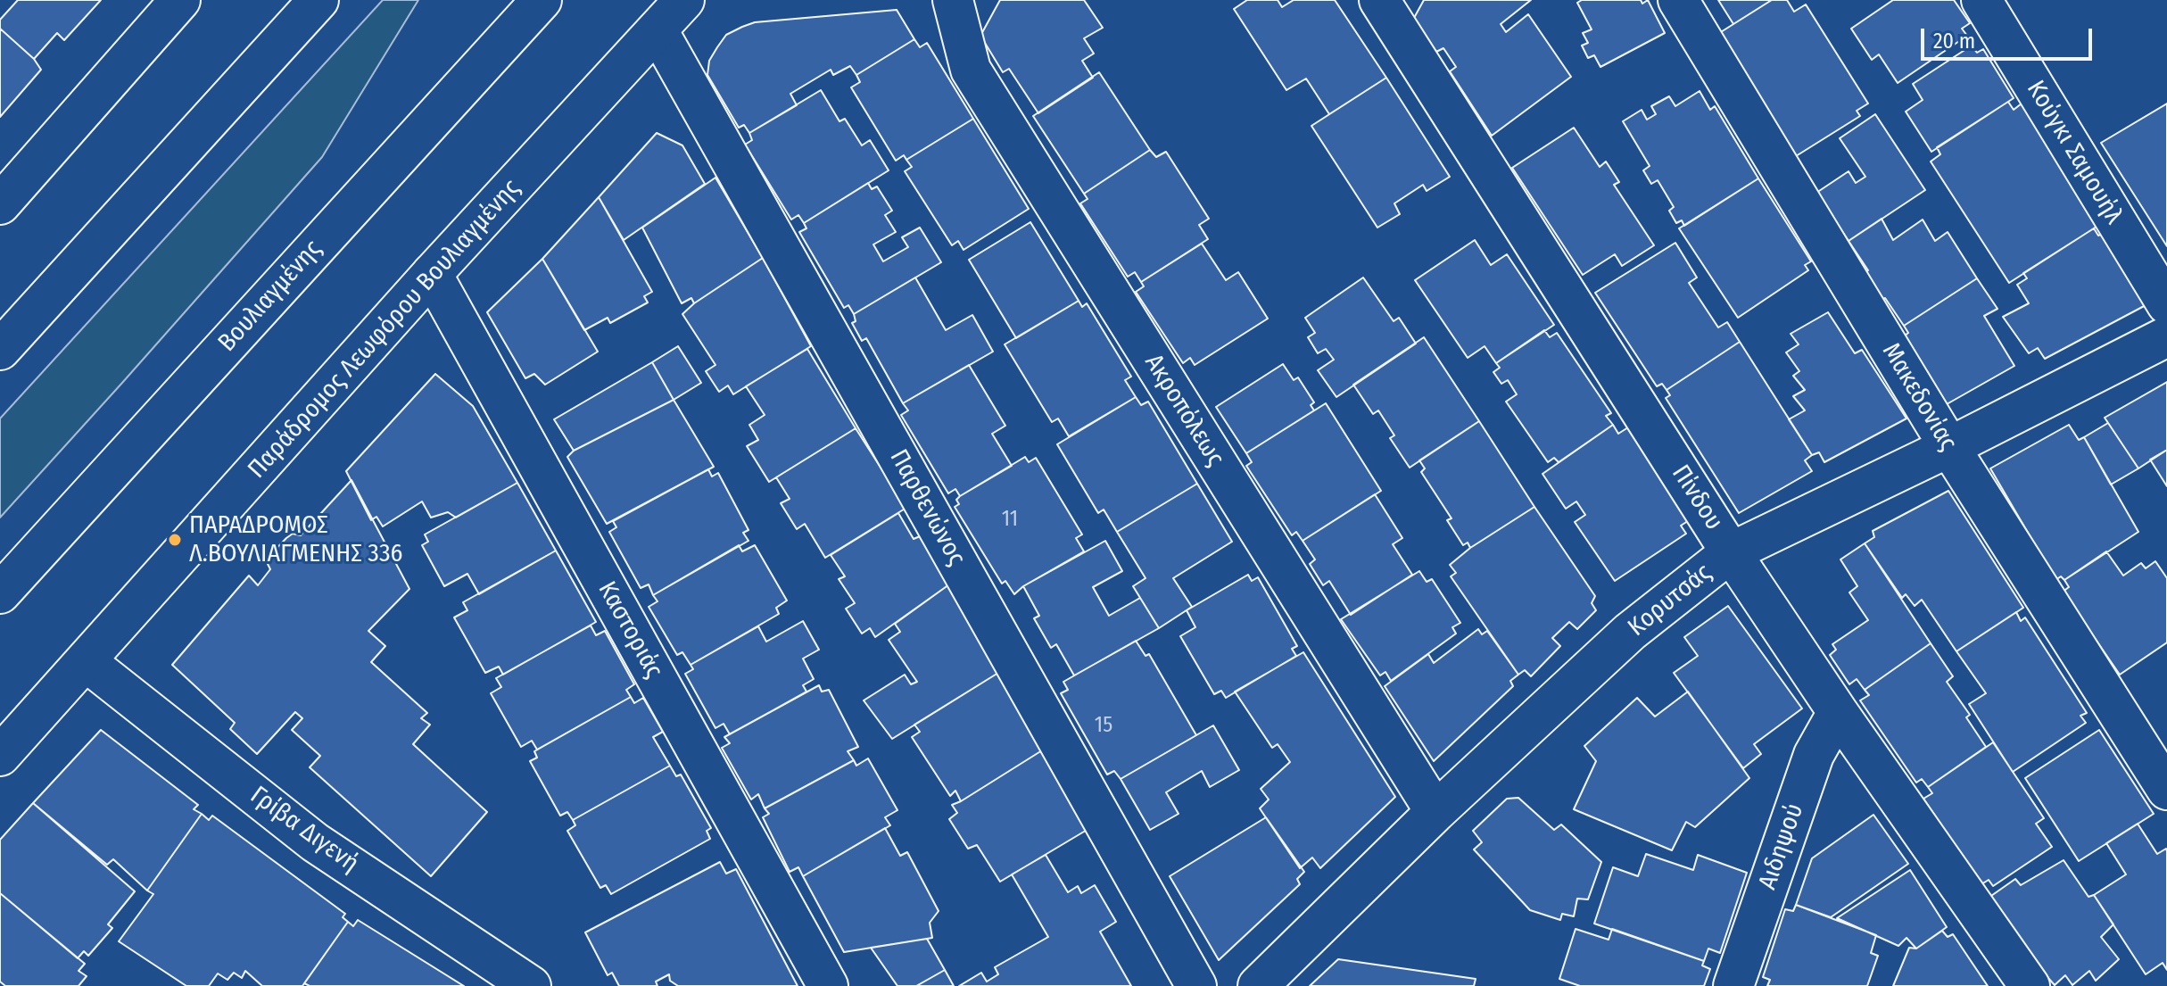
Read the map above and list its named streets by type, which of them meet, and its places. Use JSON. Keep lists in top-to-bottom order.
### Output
{
  "streets": {
    "street": [
      "Κούγκι Σαμουήλ",
      "Βουλιαγμένης",
      "Παράδρομος Λεωφόρου Βουλιαγμένης",
      "Μακεδονίας",
      "Ακροπόλεως",
      "Πίνδου",
      "Παρθενώνος",
      "Κορυτσάς",
      "Καστοριάς",
      "Γρίβα Διγενή",
      "Αιδηψού"
    ]
  },
  "crossings": [
    ["Παράδρομος Λεωφόρου Βουλιαγμένης", "Παρθενώνος"],
    ["Παράδρομος Λεωφόρου Βουλιαγμένης", "Καστοριάς"],
    ["Παράδρομος Λεωφόρου Βουλιαγμένης", "Γρίβα Διγενή"],
    ["Μακεδονίας", "Κορυτσάς"],
    ["Ακροπόλεως", "Κορυτσάς"],
    ["Πίνδου", "Κορυτσάς"],
    ["Πίνδου", "Αιδηψού"]
  ],
  "places": ["ΠΑΡΑΔΡΟΜΟΣ Λ.ΒΟΥΛΙΑΓΜΕΝΗΣ 336"],
  "house_numbers": ["11", "15"],
  "scale_bar": "20 m"
}
